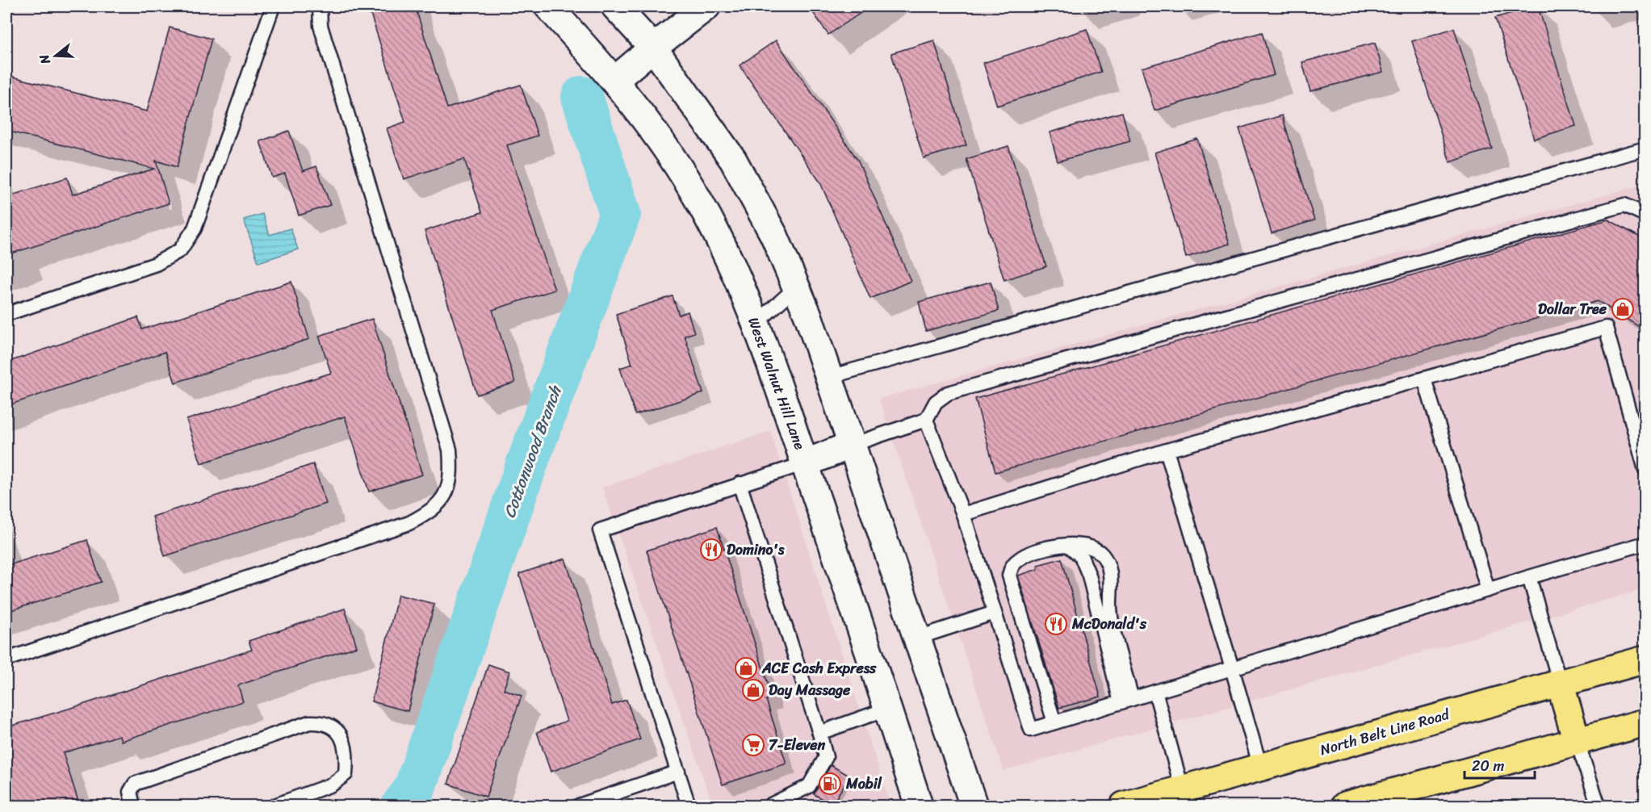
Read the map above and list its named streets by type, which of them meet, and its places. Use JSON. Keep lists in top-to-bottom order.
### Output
{
  "streets": {
    "main road": ["West Walnut Hill Lane", "North Belt Line Road"]
  },
  "water": ["Cottonwood Branch"],
  "places": {
    "shop": ["Dollar Tree", "ACE Cash Express", "Day Massage"],
    "restaurant": ["Domino's", "McDonald's"],
    "supermarket": ["7-Eleven"],
    "fuel station": ["Mobil"]
  },
  "scale_bar": "20 m",
  "north": "left"
}
